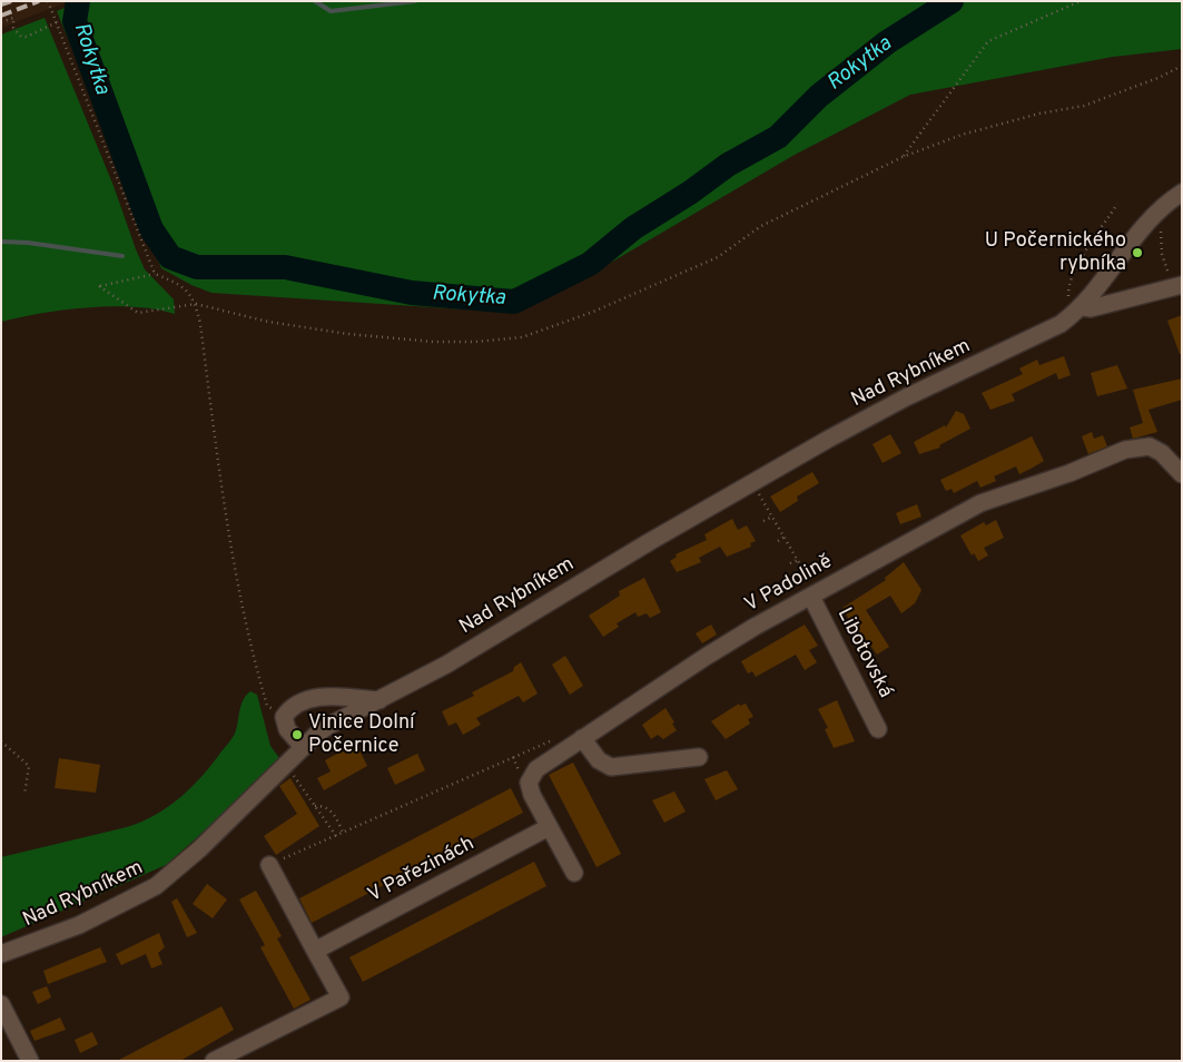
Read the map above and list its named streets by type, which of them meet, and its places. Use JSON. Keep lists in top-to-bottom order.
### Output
{
  "streets": {
    "street": [
      "Nad Rybníkem",
      "V Padolině",
      "Libotovská",
      "V Pařezinách"
    ]
  },
  "crossings": [
    ["V Padolině", "Libotovská"],
    ["V Padolině", "V Pařezinách"]
  ],
  "water": ["Rokytka"],
  "places": ["U Počernického rybníka", "Vinice Dolní Počernice"]
}
